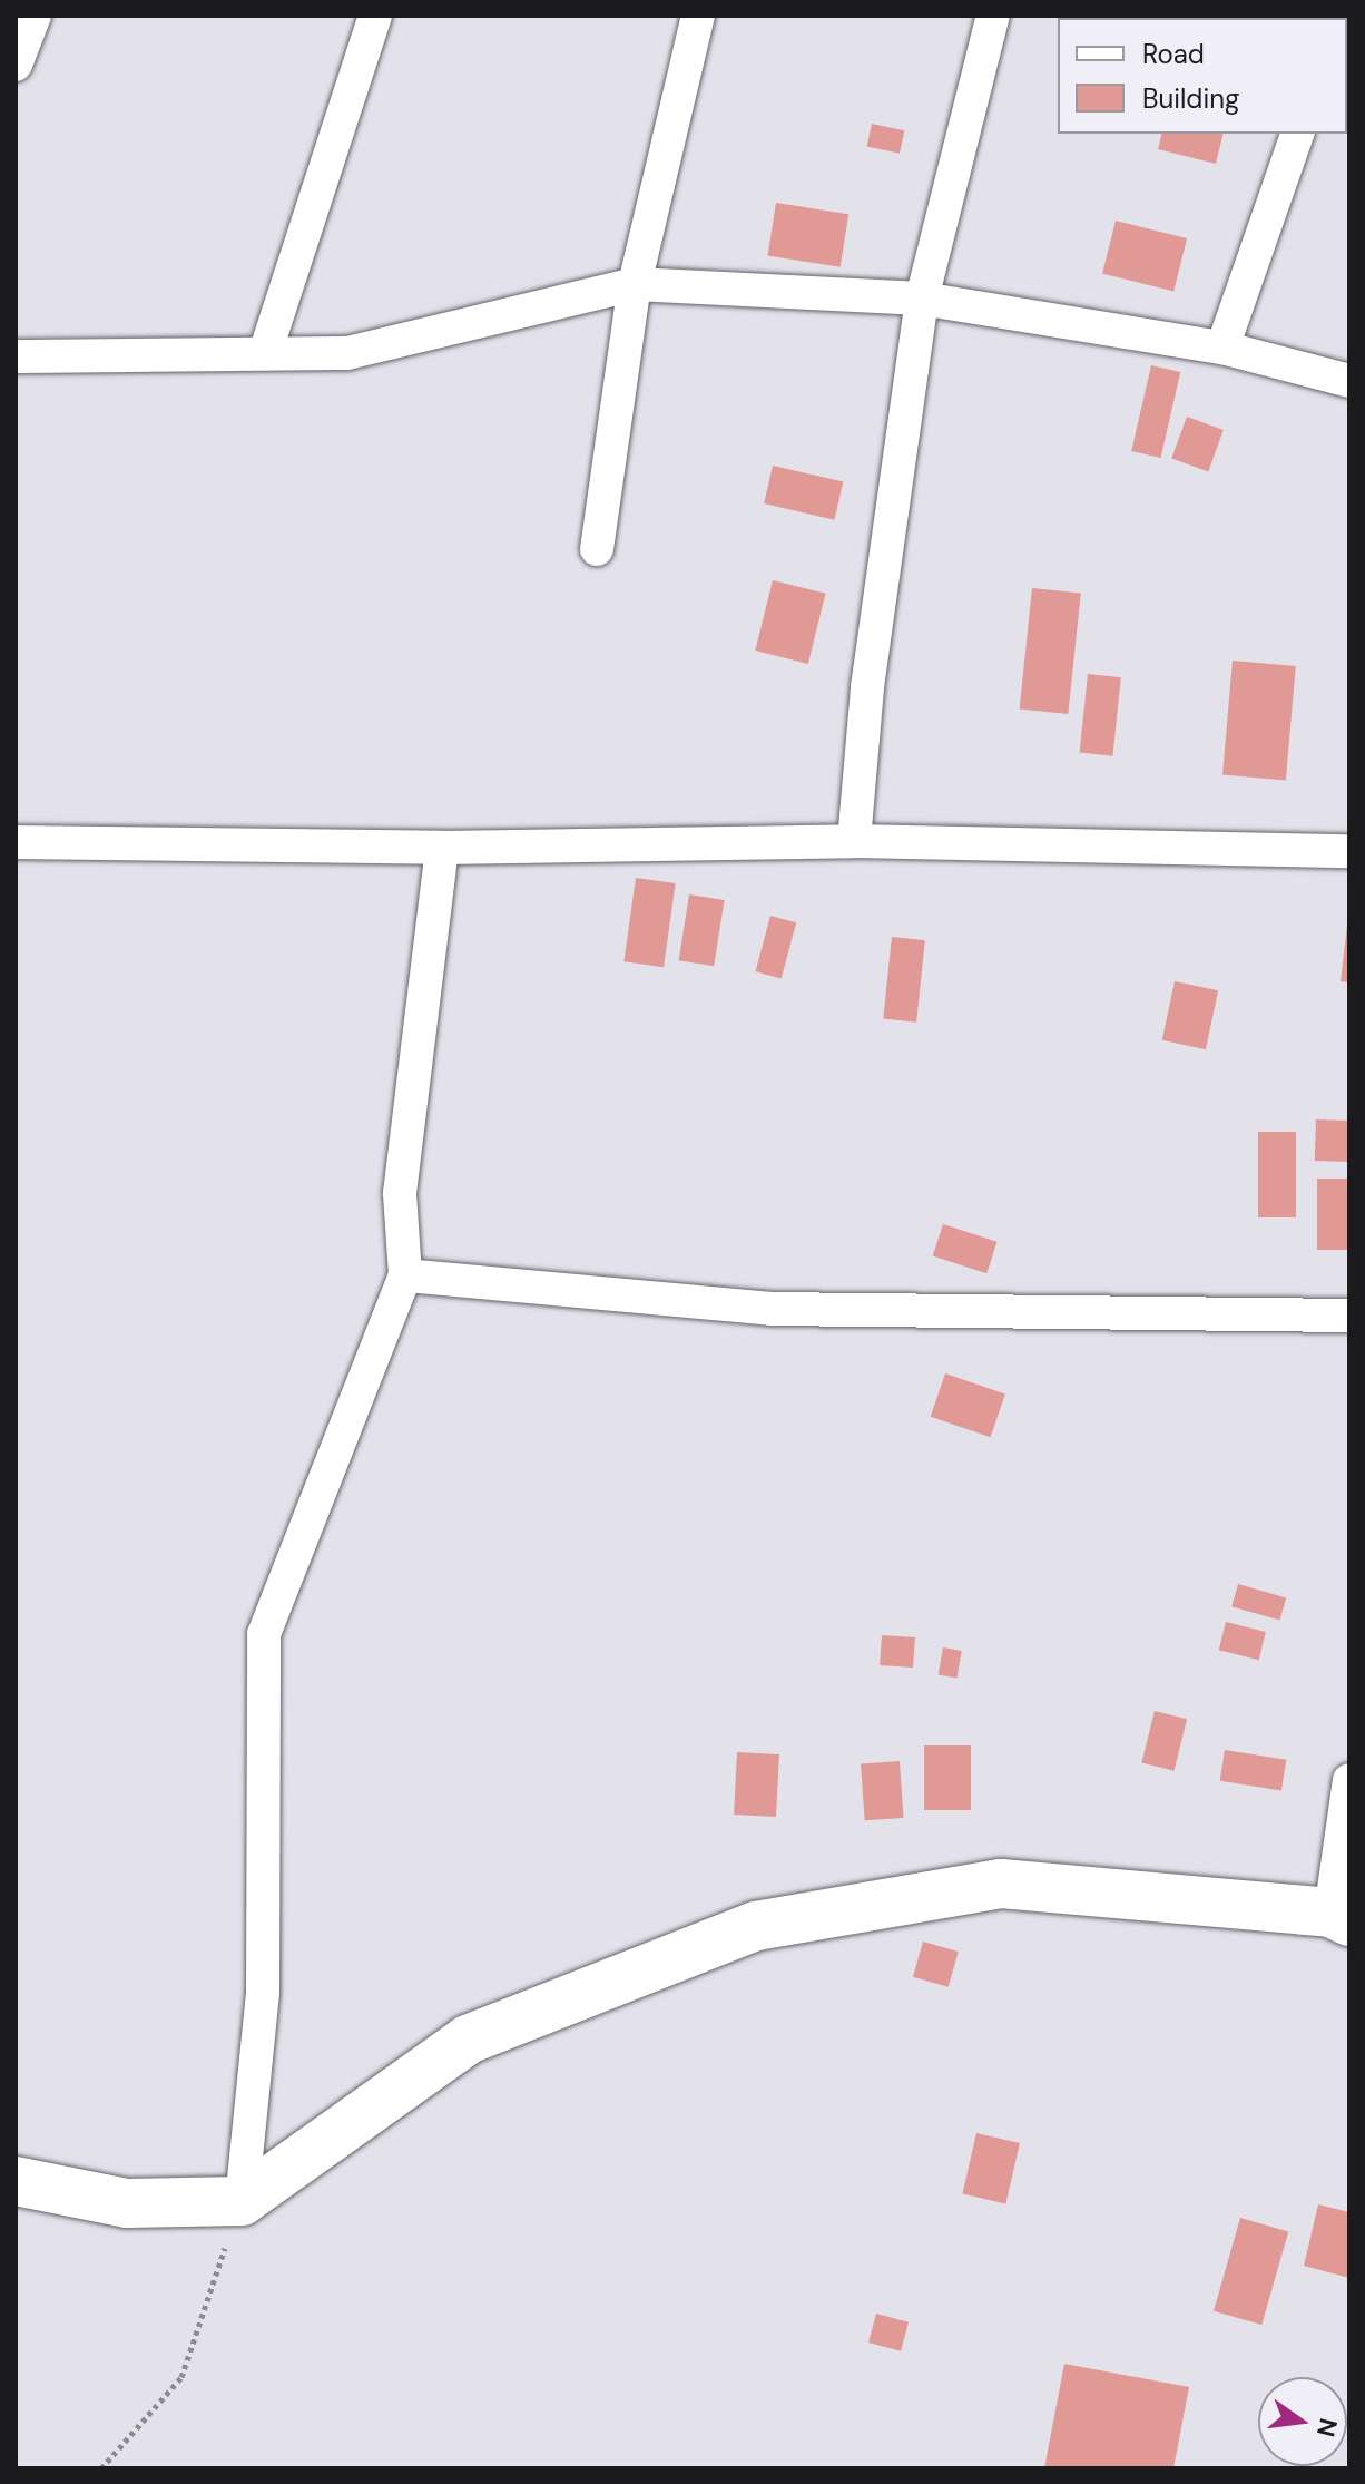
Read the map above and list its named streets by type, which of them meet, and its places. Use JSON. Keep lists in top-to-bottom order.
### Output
{
  "legend": ["Road", "Building"],
  "north": "right"
}
